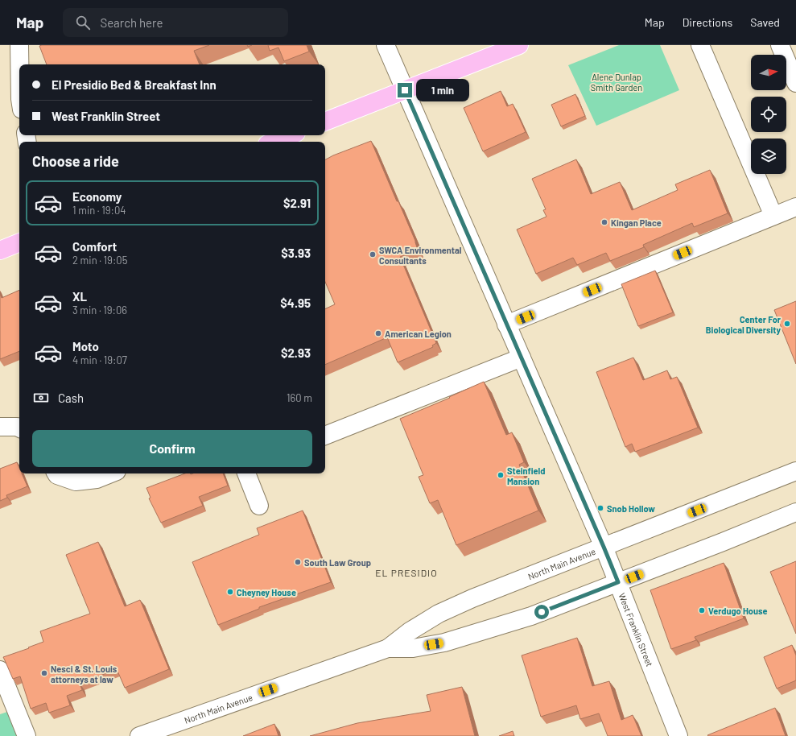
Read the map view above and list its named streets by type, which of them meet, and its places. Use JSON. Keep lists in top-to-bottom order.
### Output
{
  "streets": {
    "street": ["North Main Avenue", "West Franklin Street"]
  },
  "crossings": [
    ["North Main Avenue", "West Franklin Street"]
  ],
  "districts": ["EL PRESIDIO"],
  "parks": ["Alene Dunlap Smith Garden"],
  "places": [
    "Kingan Place",
    "SWCA Environmental Consultants",
    "Center For Biological Diversity",
    "American Legion",
    "Steinfield Mansion",
    "Snob Hollow",
    "South Law Group",
    "Cheyney House",
    "Verdugo House",
    "Nesci & St. Louis attorneys at law"
  ],
  "north": "right",
  "page": {
    "header": "Map",
    "search": "Search here",
    "nav": ["Map", "Directions", "Saved"],
    "banner": ["El Presidio Bed & Breakfast Inn", "West Franklin Street"],
    "bubble": "1 min",
    "heading": "Choose a ride",
    "list": [
      {
        "name": "Economy",
        "note": "1 min · 19:04",
        "value": "$2.91"
      },
      {
        "name": "Comfort",
        "note": "2 min · 19:05",
        "value": "$3.93"
      },
      {
        "name": "XL",
        "note": "3 min · 19:06",
        "value": "$4.95"
      },
      {
        "name": "Moto",
        "note": "4 min · 19:07",
        "value": "$2.93"
      }
    ],
    "pay": ["Cash", "160 m"],
    "buttons": "Confirm"
  }
}
